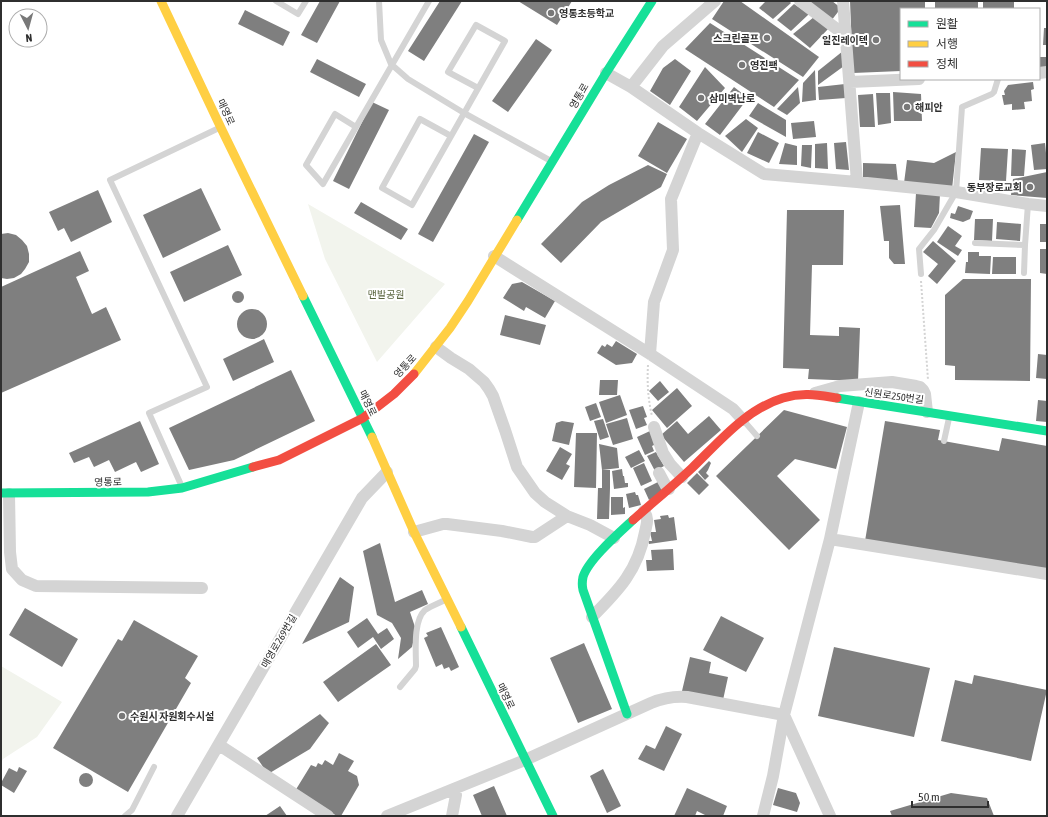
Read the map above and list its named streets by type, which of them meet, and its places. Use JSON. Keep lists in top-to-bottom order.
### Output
{
  "streets": {
    "street": [
      "영통로",
      "매영로",
      "신원로250번길",
      "매영로269번길"
    ]
  },
  "crossings": [
    ["영통로", "매영로"],
    ["매영로", "매영로269번길"]
  ],
  "parks": ["맨발공원"],
  "places": [
    "영통초등학교",
    "스크린골프",
    "일진레이텍",
    "영진팩",
    "삼미벽난로",
    "해피안",
    "동부장로교회",
    "수원시 자원회수시설"
  ],
  "legend": ["원활", "서행", "정체"],
  "scale_bar": "50 m",
  "north": "bottom"
}
